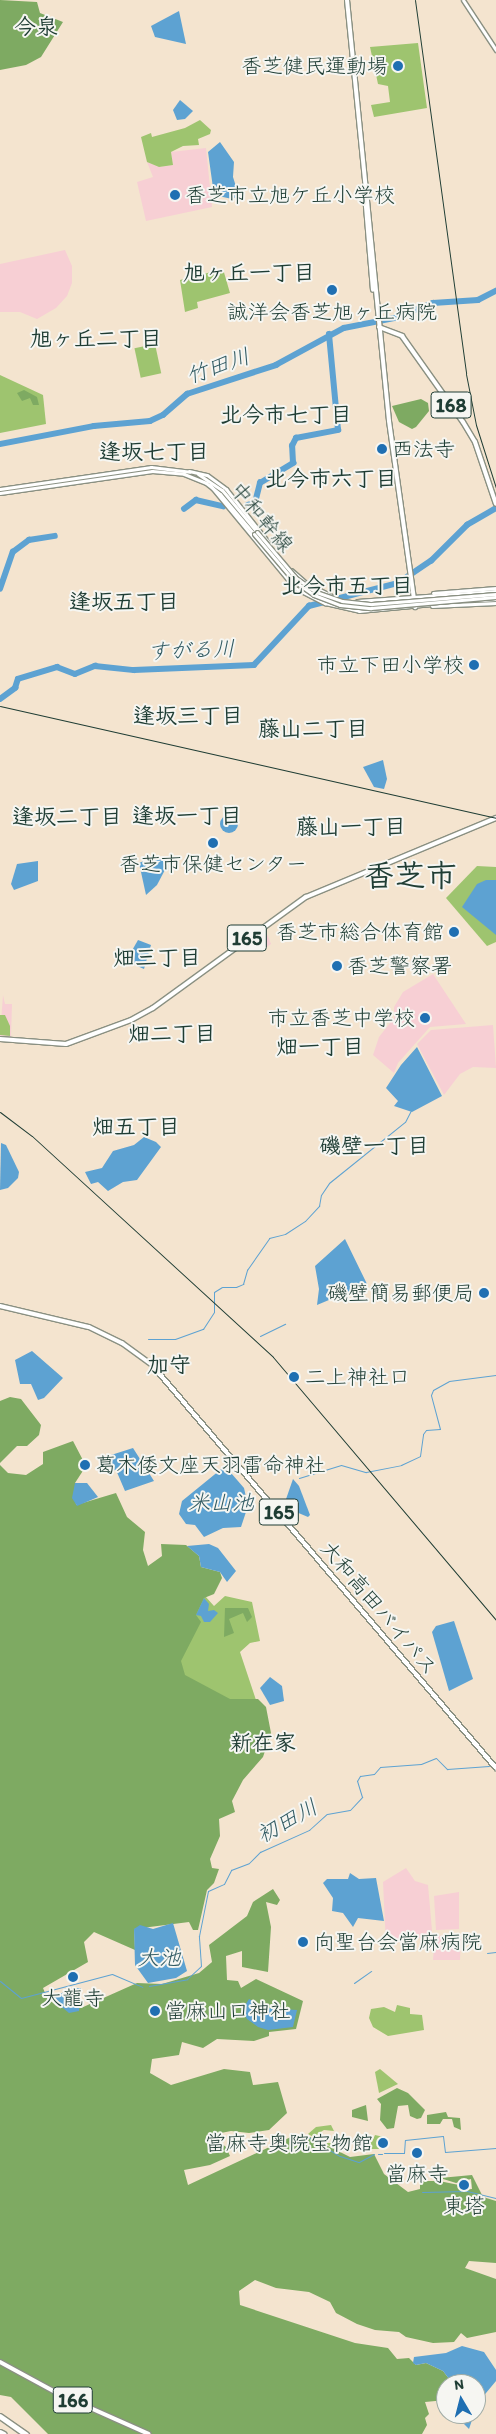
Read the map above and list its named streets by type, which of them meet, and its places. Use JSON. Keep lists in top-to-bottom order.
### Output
{
  "streets": {
    "highway": [
      "168",
      "165",
      "大和高田バイパス",
      "166"
    ],
    "main road": ["中和幹線"]
  },
  "districts": [
    "今泉",
    "旭ヶ丘一丁目",
    "旭ヶ丘二丁目",
    "北今市七丁目",
    "逢坂七丁目",
    "北今市六丁目",
    "北今市五丁目",
    "逢坂五丁目",
    "逢坂三丁目",
    "藤山二丁目",
    "逢坂一丁目",
    "逢坂二丁目",
    "藤山一丁目",
    "香芝市",
    "畑三丁目",
    "畑二丁目",
    "畑一丁目",
    "畑五丁目",
    "磯壁一丁目",
    "加守",
    "新在家"
  ],
  "water": [
    "竹田川",
    "すがる川",
    "米山池",
    "初田川",
    "大池"
  ],
  "places": [
    "香芝健民運動場",
    "香芝市立旭ケ丘小学校",
    "誠洋会香芝旭ヶ丘病院",
    "西法寺",
    "市立下田小学校",
    "香芝市保健センター",
    "香芝市総合体育館",
    "香芝警察署",
    "市立香芝中学校",
    "磯壁簡易郵便局",
    "二上神社口",
    "葛木倭文座天羽雷命神社",
    "向聖台会當麻病院",
    "大龍寺",
    "當麻山口神社",
    "當麻寺奥院宝物館",
    "當麻寺",
    "東塔"
  ],
  "north": "top"
}
